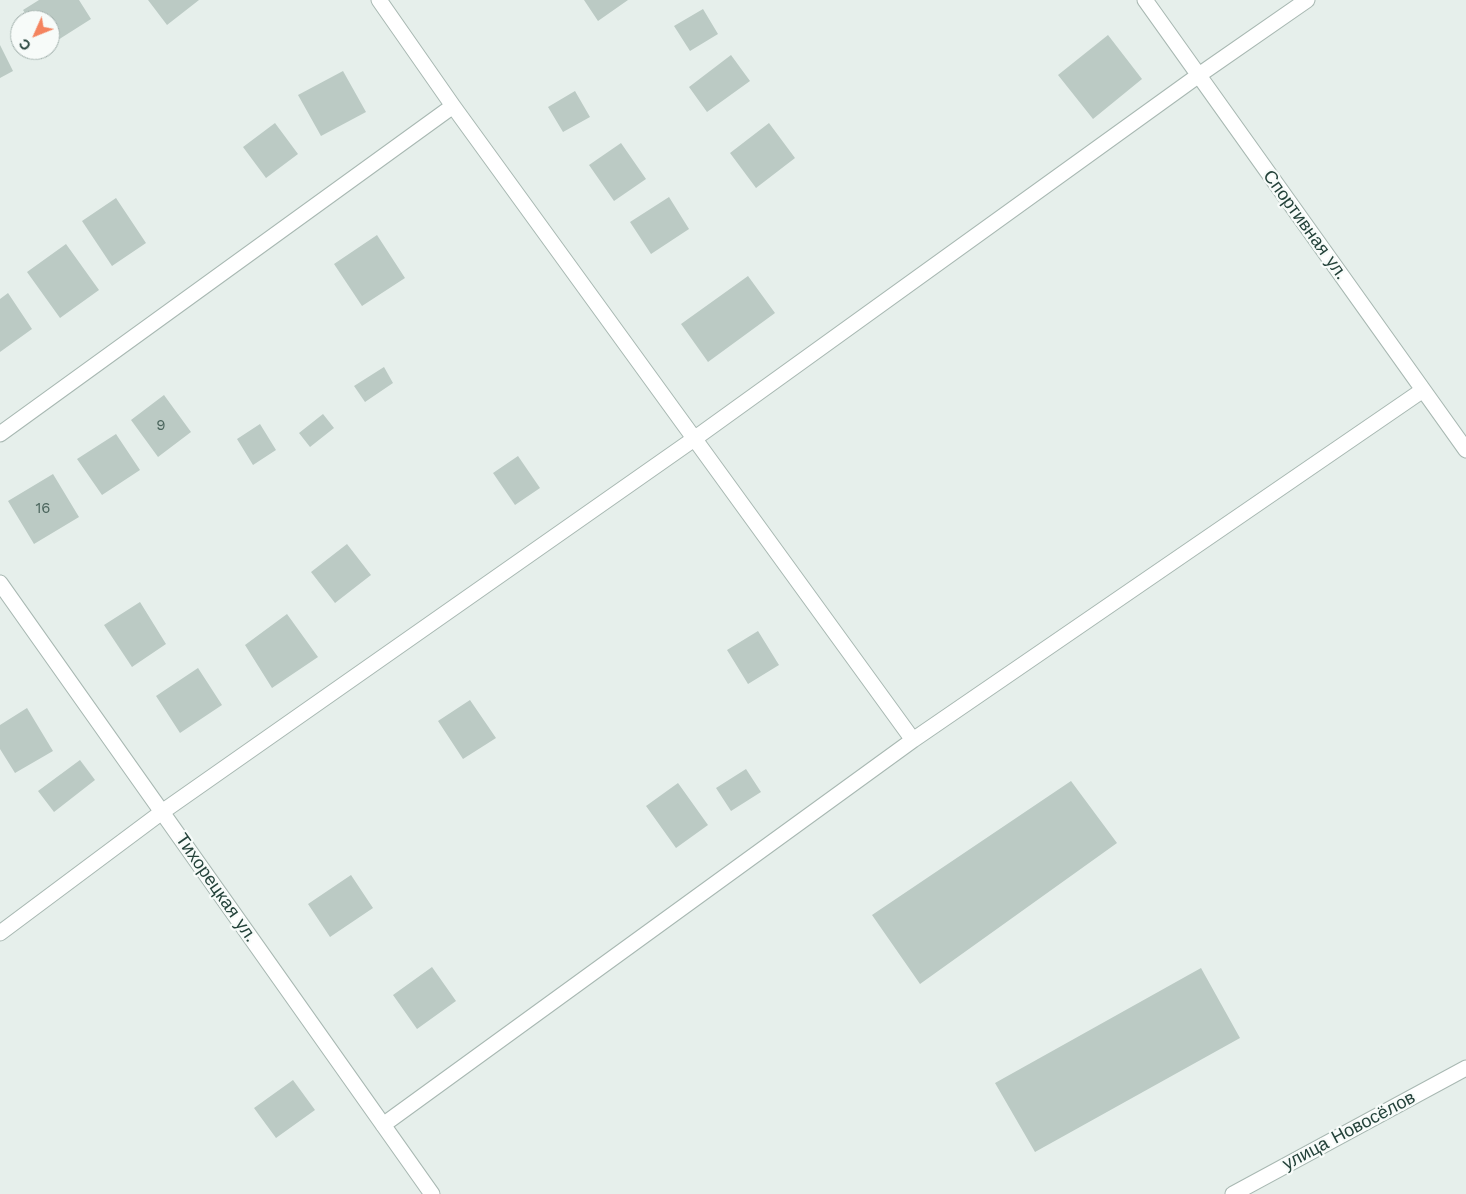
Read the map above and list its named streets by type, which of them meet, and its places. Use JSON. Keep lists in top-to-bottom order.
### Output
{
  "streets": {
    "street": ["Спортивная ул.", "Тихорецкая ул.", "улица Новосёлов"]
  },
  "house_numbers": ["9", "16"],
  "north": "bottom left"
}
